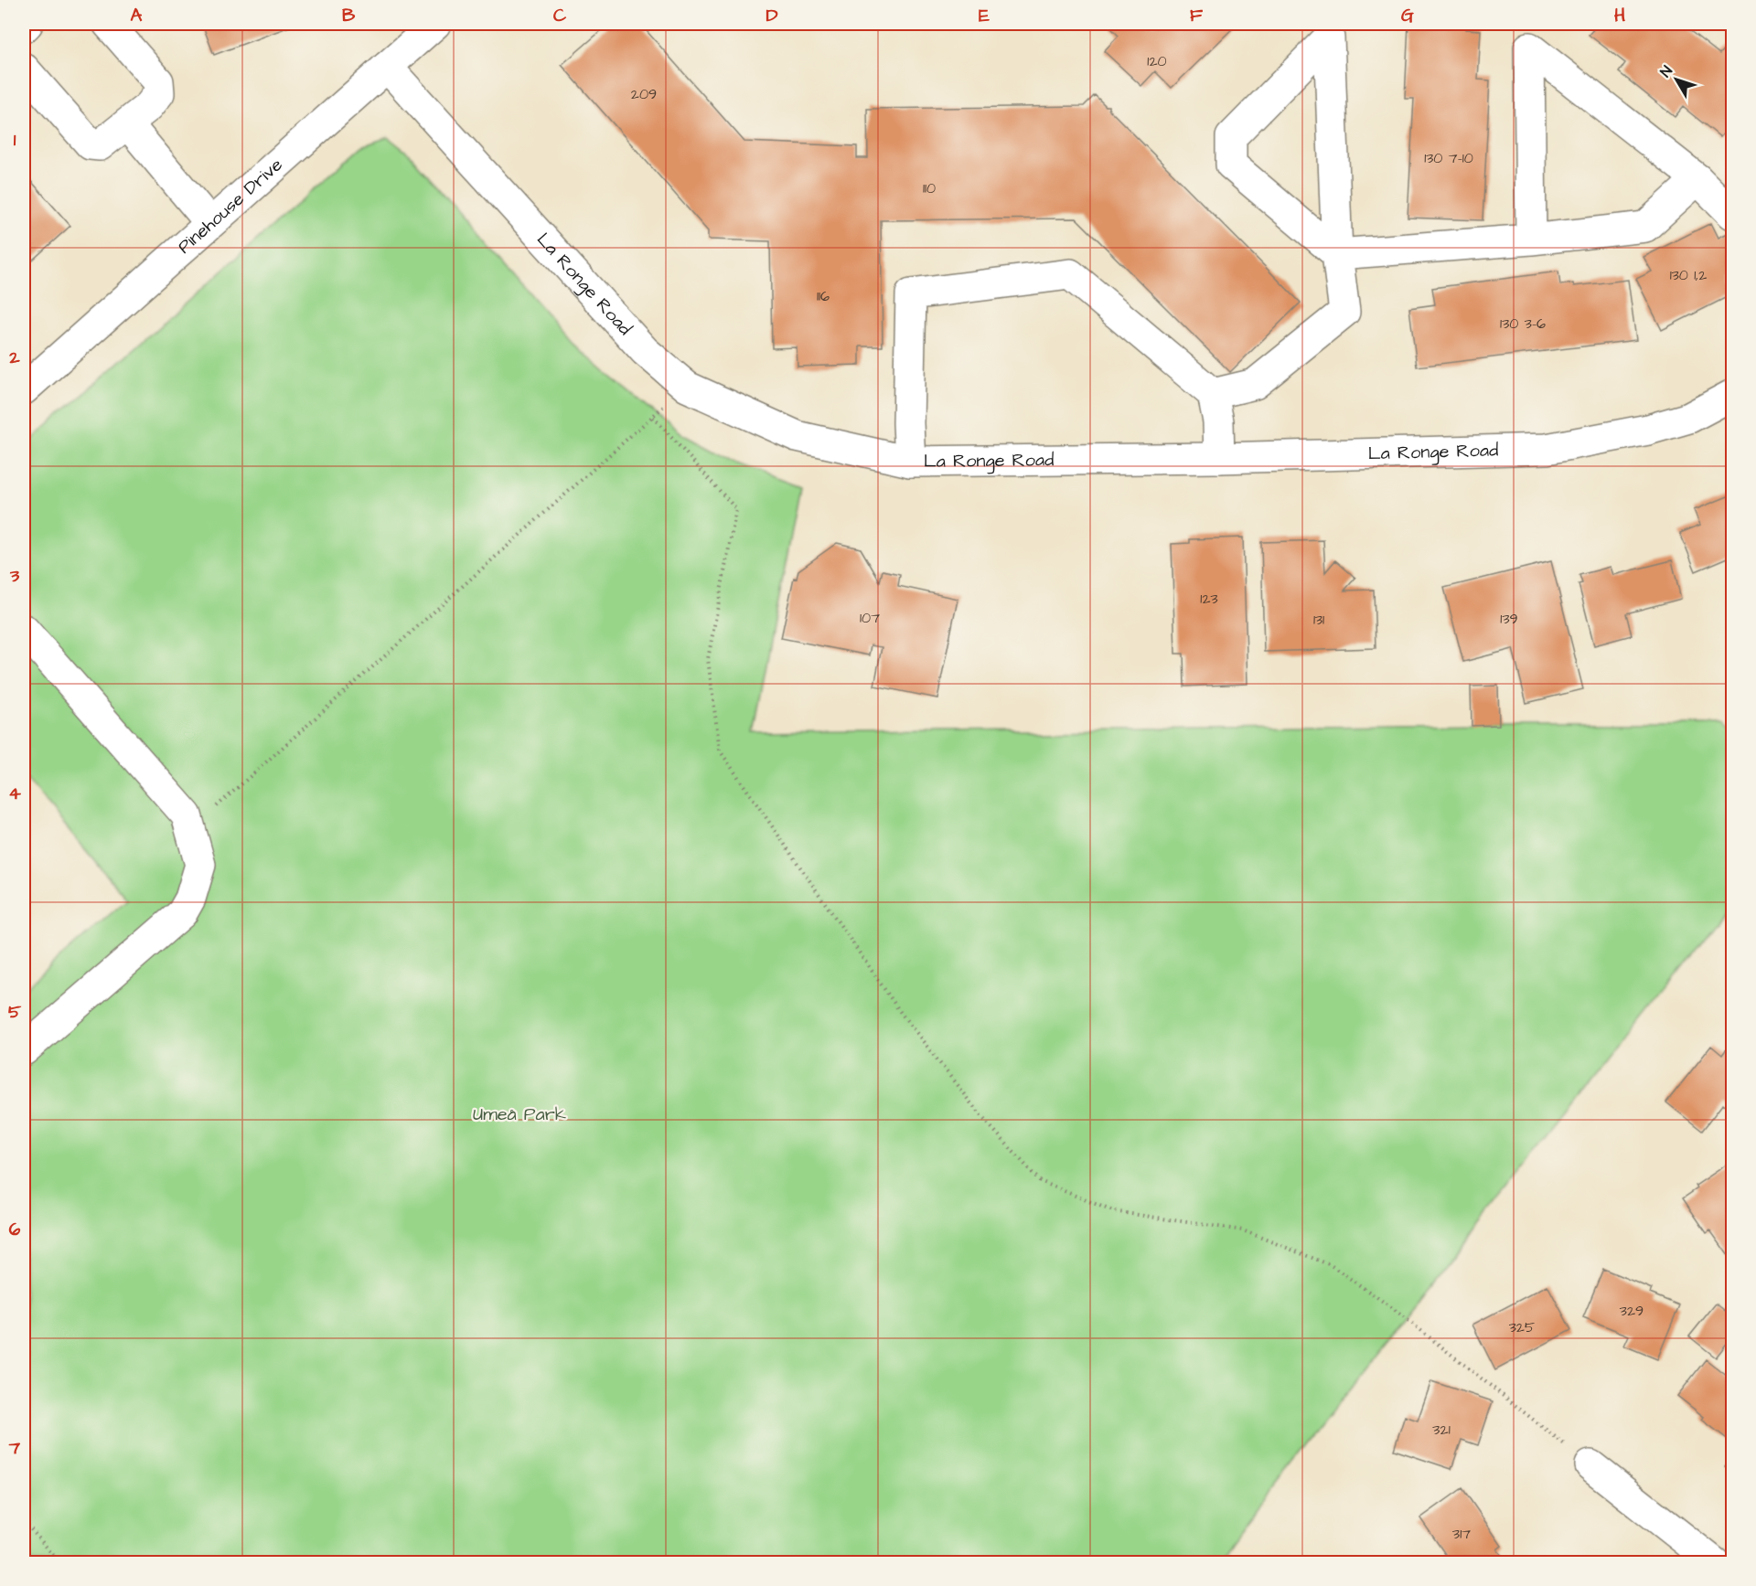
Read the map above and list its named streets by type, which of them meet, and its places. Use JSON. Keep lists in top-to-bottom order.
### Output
{
  "streets": {
    "street": ["Pinehouse Drive", "La Ronge Road"]
  },
  "crossings": [
    ["Pinehouse Drive", "La Ronge Road"]
  ],
  "parks": ["Umeå Park"],
  "house_numbers": [
    "120",
    "209",
    "130 7-10",
    "110",
    "130 1,2",
    "116",
    "130 3-6",
    "123",
    "107",
    "139",
    "131",
    "329",
    "325",
    "321",
    "317"
  ],
  "north": "top left",
  "grid": {
    "columns": [
      "A",
      "B",
      "C",
      "D",
      "E",
      "F",
      "G",
      "H"
    ],
    "rows": [
      "1",
      "2",
      "3",
      "4",
      "5",
      "6",
      "7"
    ]
  }
}
